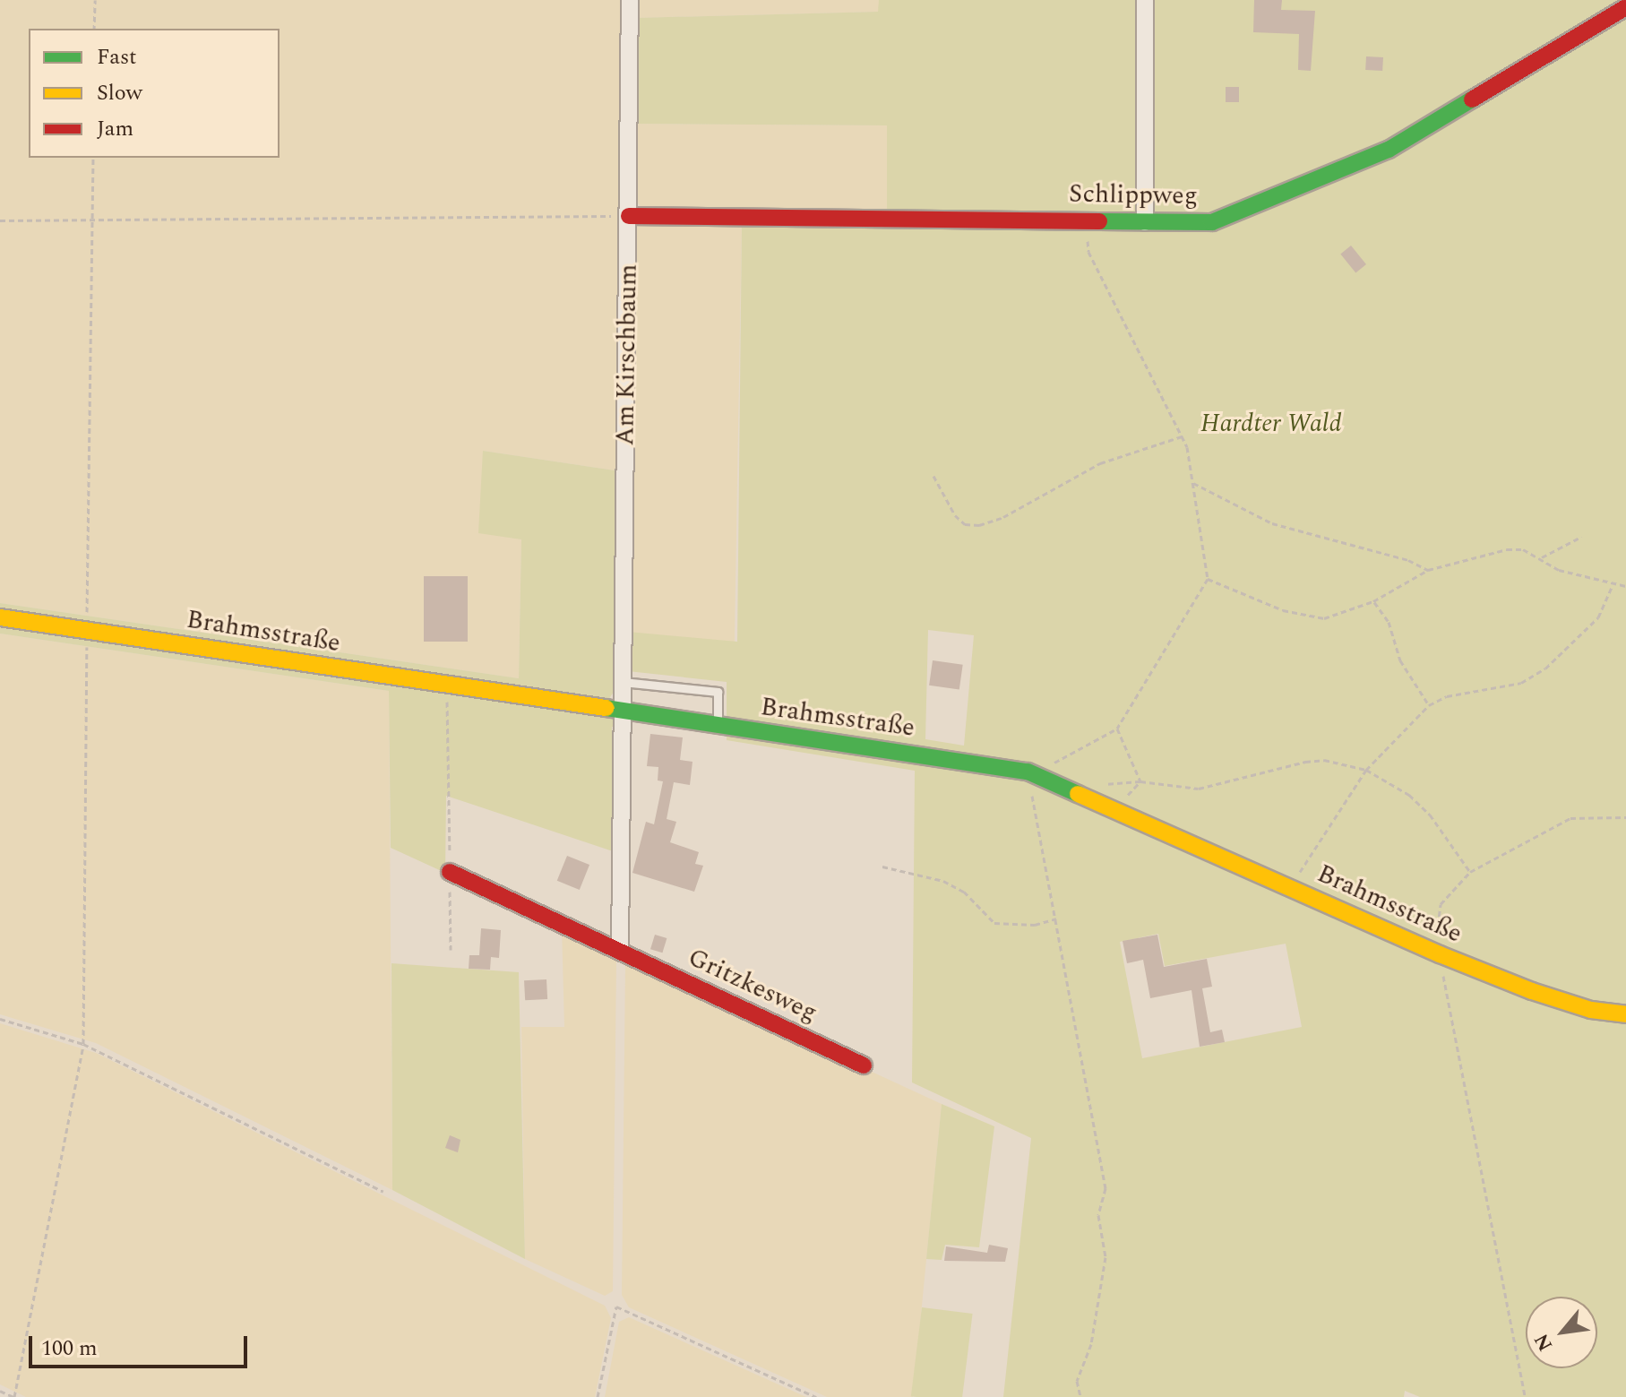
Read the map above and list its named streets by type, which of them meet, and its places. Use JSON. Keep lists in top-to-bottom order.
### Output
{
  "streets": {
    "street": [
      "Schlippweg",
      "Am Kirschbaum",
      "Brahmsstraße",
      "Gritzkesweg"
    ]
  },
  "crossings": [
    ["Schlippweg", "Am Kirschbaum"],
    ["Am Kirschbaum", "Brahmsstraße"]
  ],
  "parks": ["Hardter Wald"],
  "legend": ["Fast", "Slow", "Jam"],
  "scale_bar": "100 m",
  "north": "bottom left"
}
